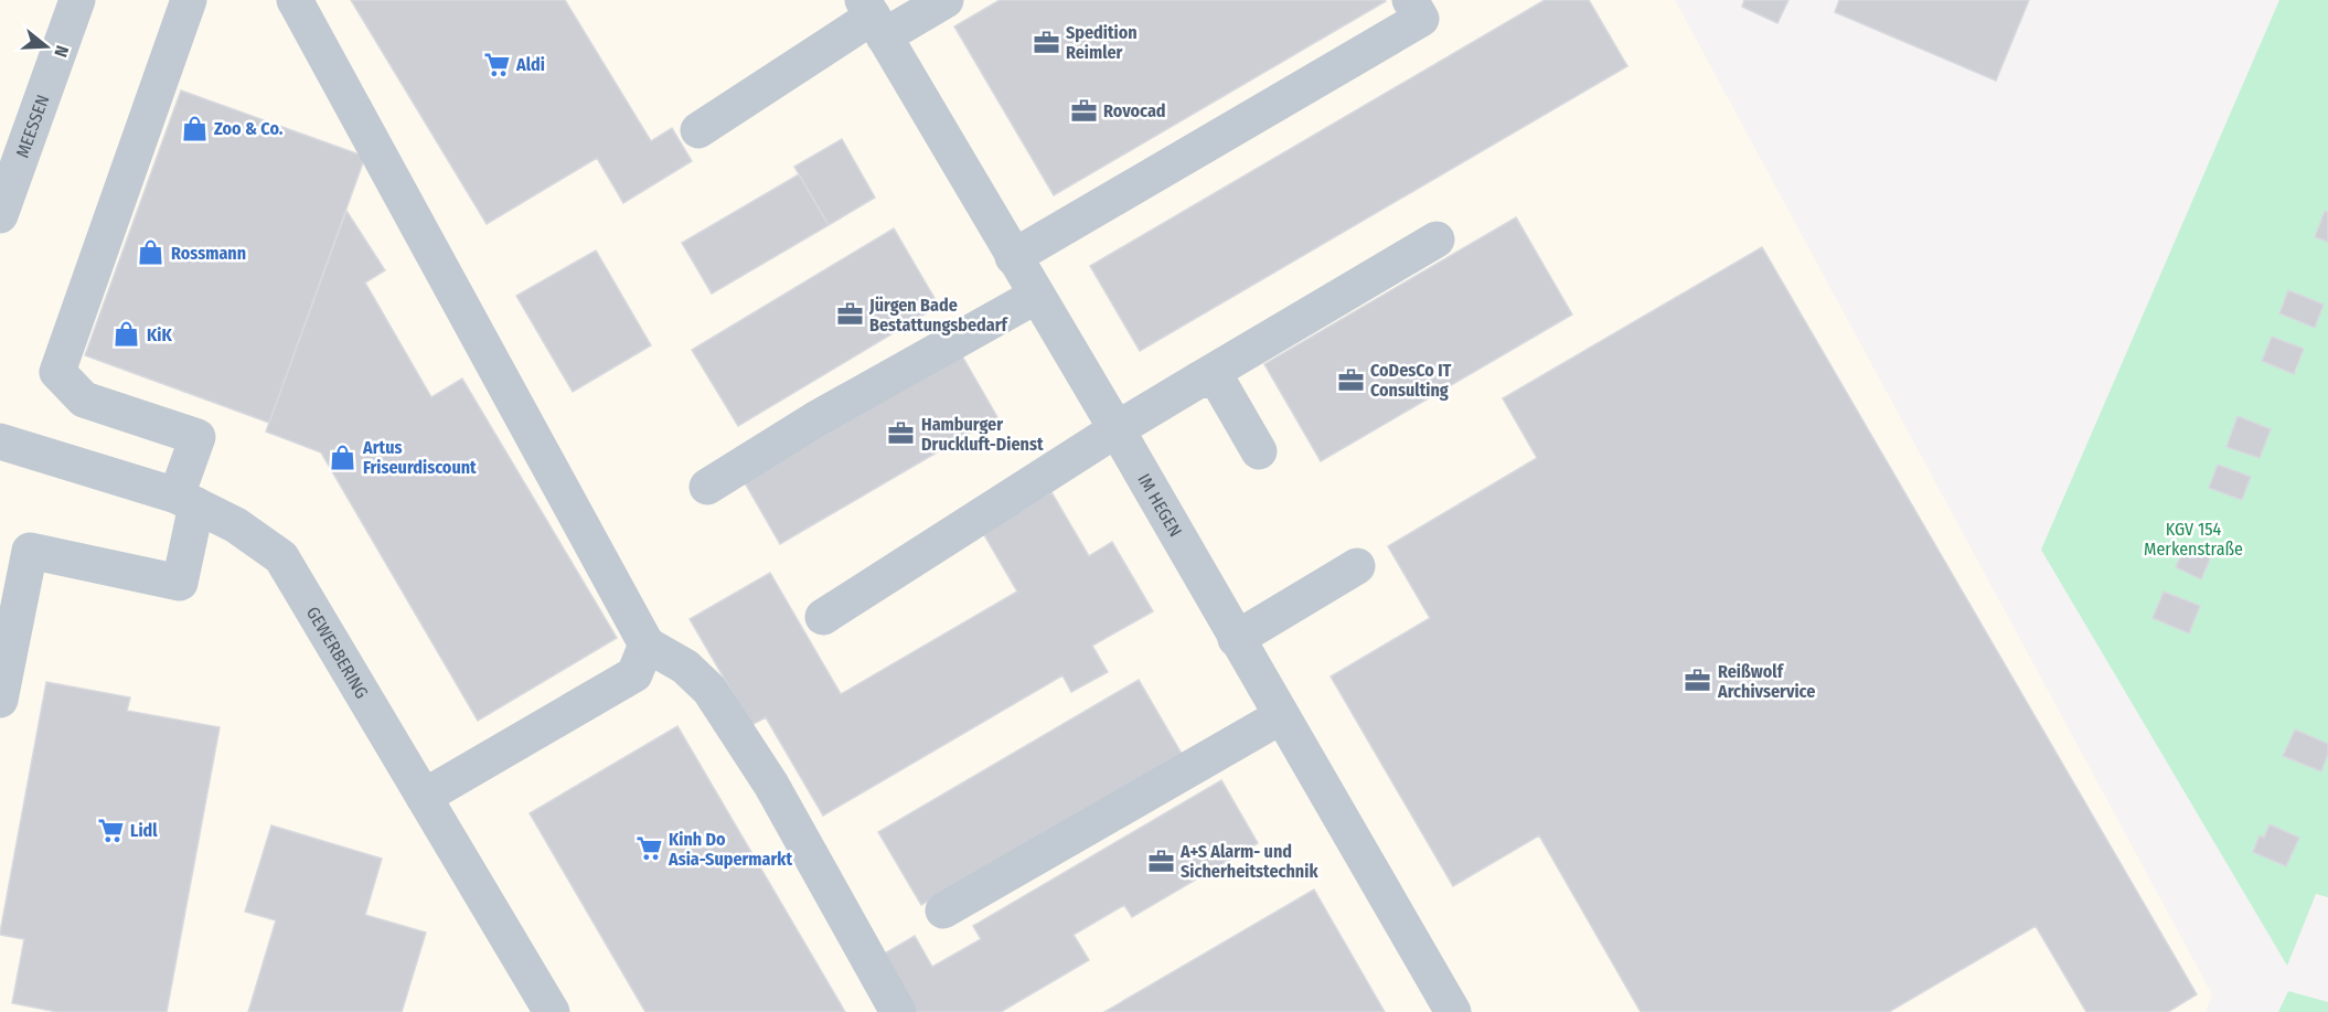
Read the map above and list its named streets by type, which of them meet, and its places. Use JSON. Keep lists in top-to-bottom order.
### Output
{
  "streets": {
    "street": ["MEESSEN", "IM HEGEN", "GEWERBERING"]
  },
  "parks": ["KGV 154 Merkenstraße"],
  "places": {
    "office": [
      "Spedition Reimler",
      "Rovocad",
      "Jürgen Bade Bestattungsbedarf",
      "CoDesCo IT Consulting",
      "Hamburger Druckluft-Dienst",
      "Reißwolf Archivservice",
      "A+S Alarm- und Sicherheitstechnik"
    ],
    "supermarket": ["Aldi", "Lidl", "Kinh Do Asia-Supermarkt"],
    "shop": [
      "Zoo & Co.",
      "Rossmann",
      "KiK",
      "Artus Friseurdiscount"
    ]
  },
  "north": "right"
}
